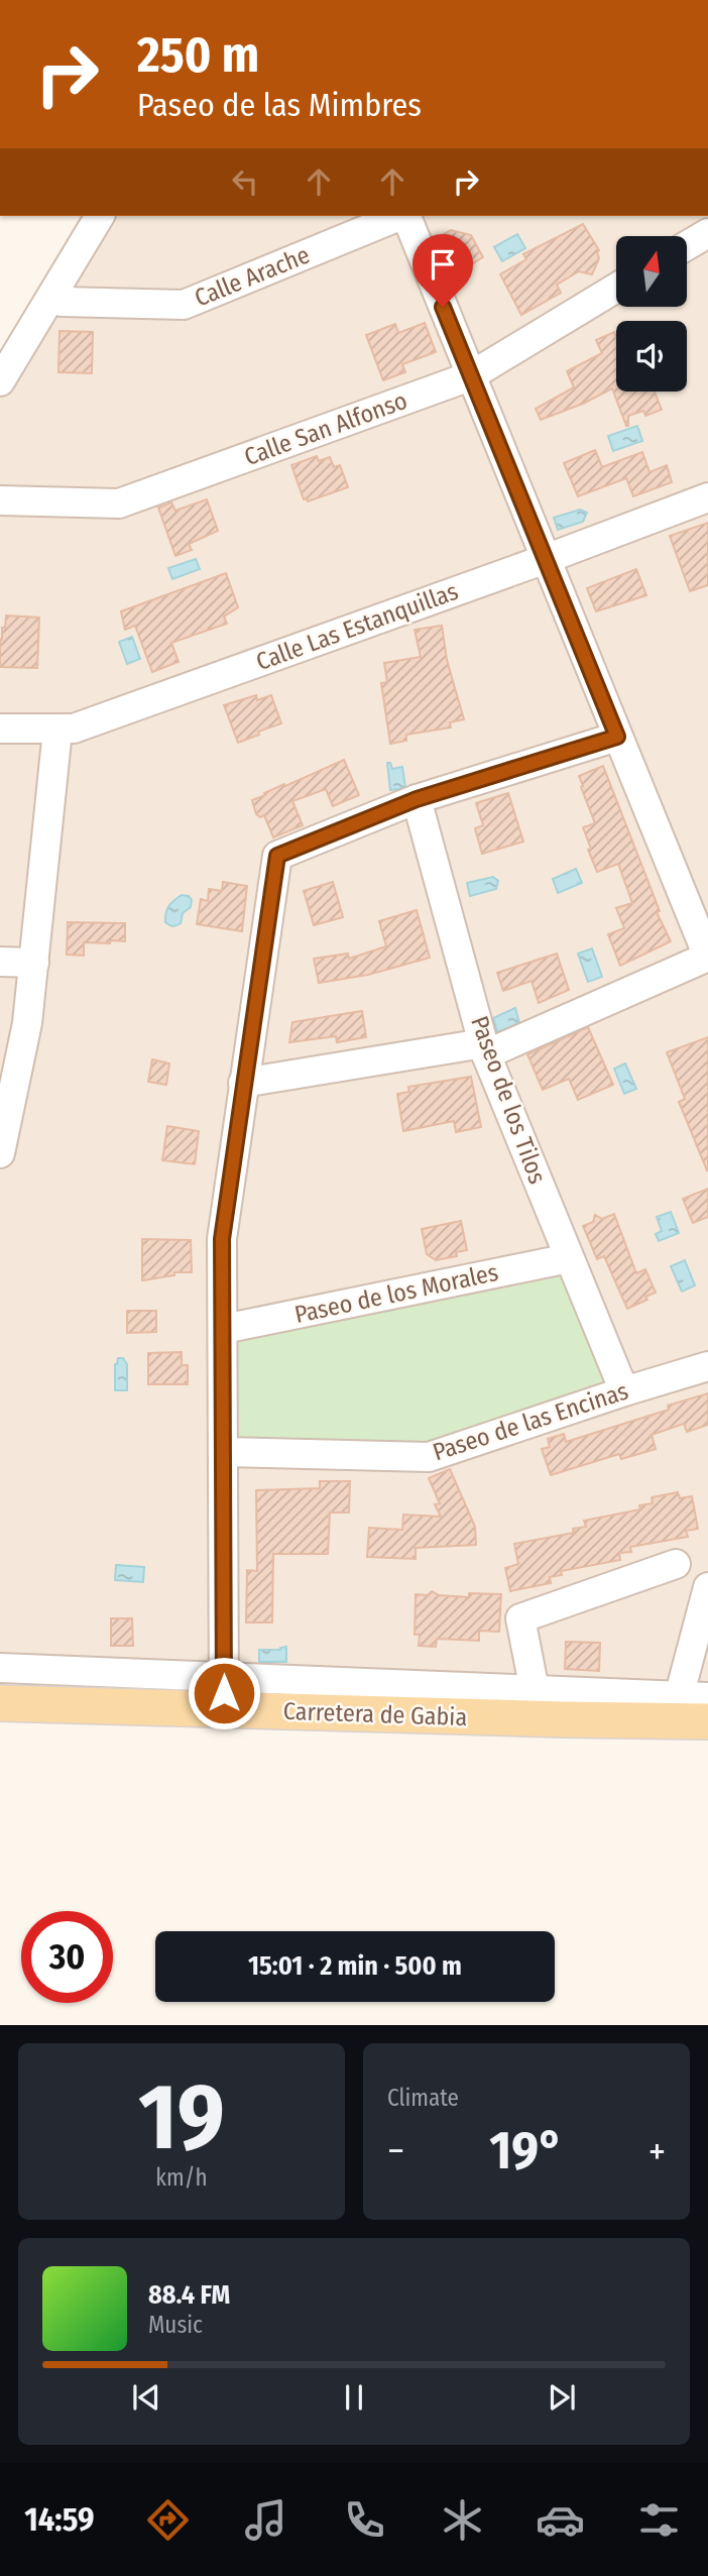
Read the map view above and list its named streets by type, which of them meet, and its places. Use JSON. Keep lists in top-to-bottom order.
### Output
{
  "streets": {
    "main road": ["Carretera de Gabia"],
    "street": [
      "Calle Arache",
      "Calle San Alfonso",
      "Calle Las Estanquillas",
      "Paseo de los Tilos",
      "Paseo de los Morales",
      "Paseo de las Encinas"
    ]
  },
  "crossings": [
    ["Paseo de los Tilos", "Paseo de los Morales"],
    ["Paseo de los Tilos", "Paseo de las Encinas"]
  ],
  "north": "top",
  "page": {
    "turn": ["250 m", "Paseo de las Mimbres"],
    "limit": "30",
    "trip": "15:01 · 2 min · 500 m",
    "tile": [
      ["19", "km/h"],
      "Climate"
    ],
    "heat": ["−", "19°", "+"],
    "song": ["88.4 FM", "Music"],
    "tabs": "14:59"
  }
}
